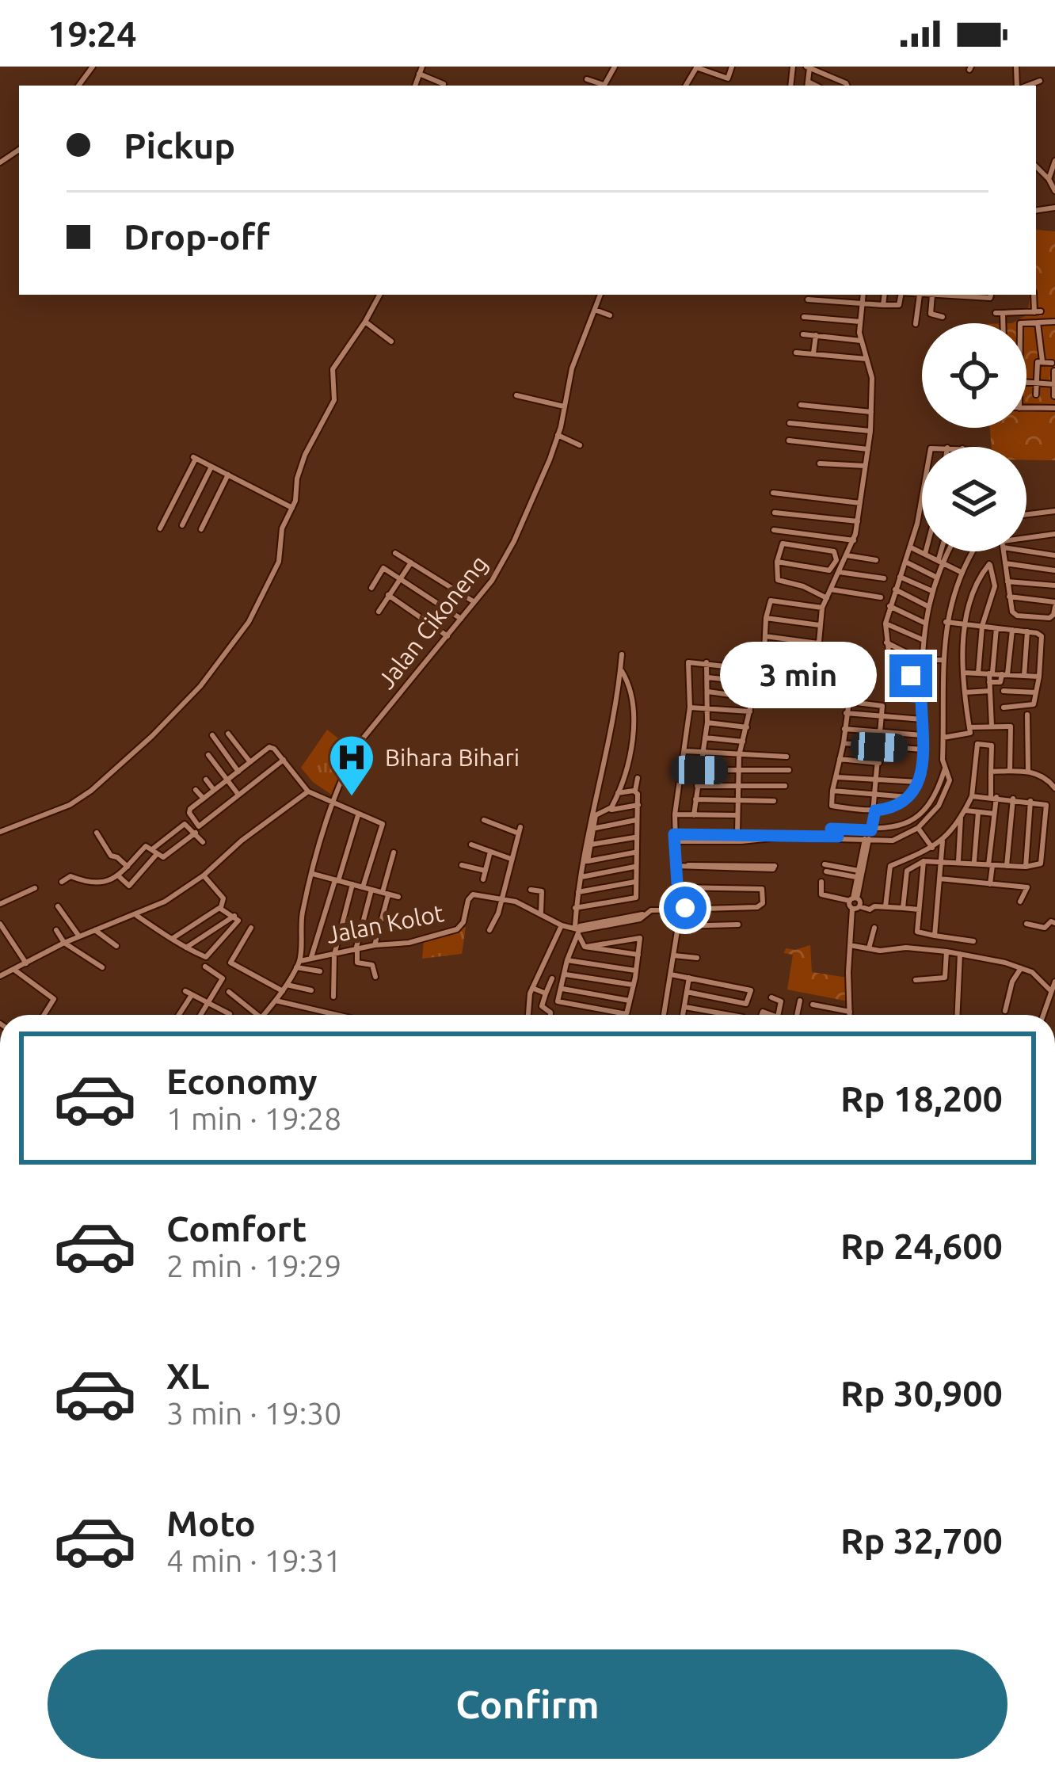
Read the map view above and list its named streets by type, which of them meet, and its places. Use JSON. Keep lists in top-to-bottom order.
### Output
{
  "streets": {
    "street": ["Jalan Cikoneng", "Jalan Kolot"]
  },
  "crossings": [
    ["Jalan Cikoneng", "Jalan Kolot"]
  ],
  "places": {
    "hospital": ["Bihara Bihari"]
  },
  "page": {
    "status": "19:24",
    "banner": ["Pickup", "Drop-off"],
    "bubble": "3 min",
    "list": [
      {
        "name": "Economy",
        "note": "1 min · 19:28",
        "value": "Rp 18,200"
      },
      {
        "name": "Comfort",
        "note": "2 min · 19:29",
        "value": "Rp 24,600"
      },
      {
        "name": "XL",
        "note": "3 min · 19:30",
        "value": "Rp 30,900"
      },
      {
        "name": "Moto",
        "note": "4 min · 19:31",
        "value": "Rp 32,700"
      }
    ],
    "buttons": "Confirm"
  }
}
